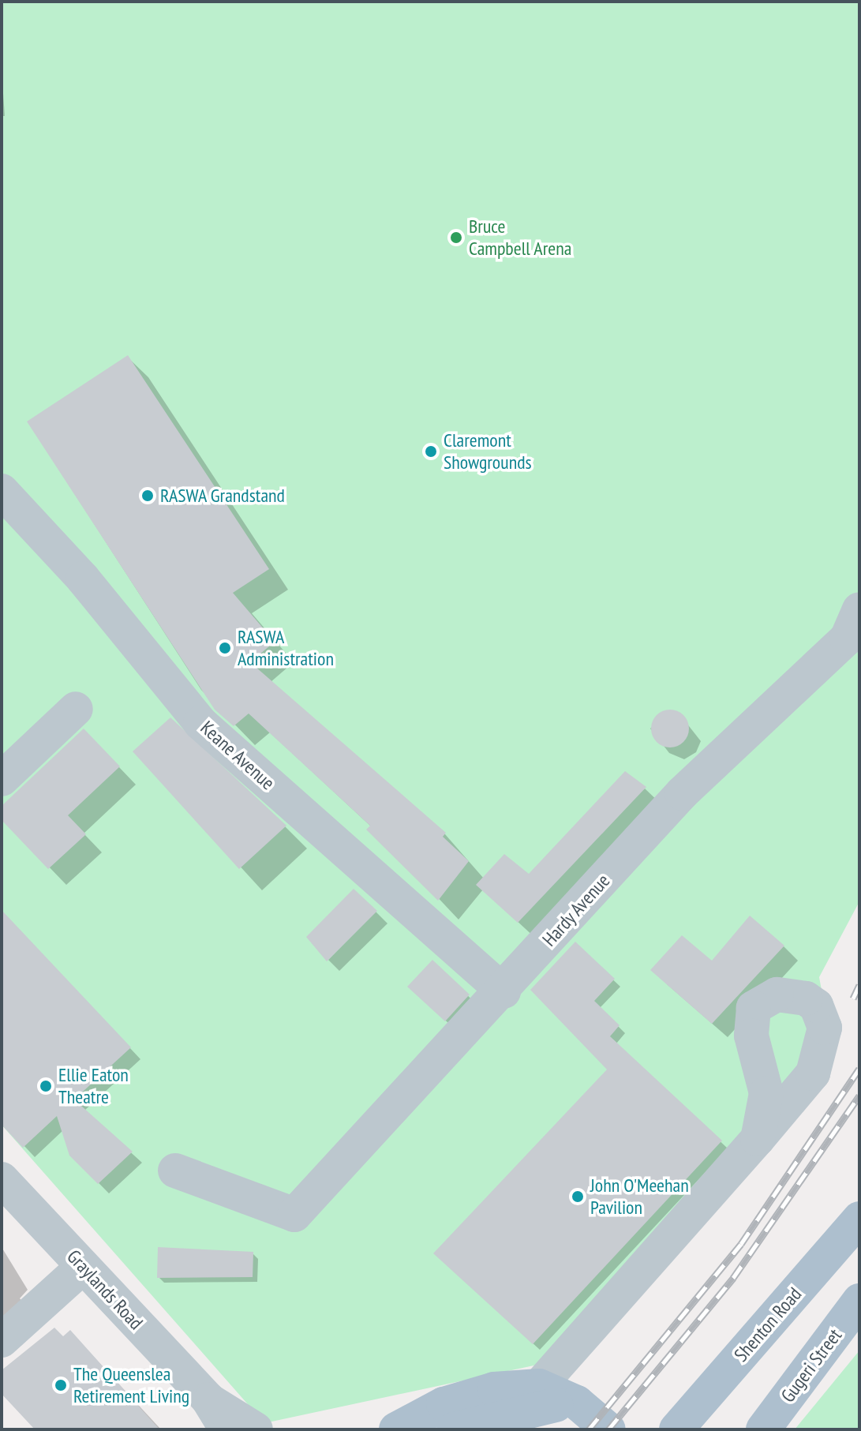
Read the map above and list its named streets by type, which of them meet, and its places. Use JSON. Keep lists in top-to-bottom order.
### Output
{
  "streets": {
    "main road": ["Shenton Road", "Gugeri Street"],
    "street": ["Keane Avenue", "Hardy Avenue", "Graylands Road"]
  },
  "crossings": [
    ["Keane Avenue", "Hardy Avenue"]
  ],
  "places": [
    "Bruce Campbell Arena",
    "Claremont Showgrounds",
    "RASWA Grandstand",
    "RASWA Administration",
    "Ellie Eaton Theatre",
    "John O'Meehan Pavilion",
    "The Queenslea Retirement Living"
  ]
}
